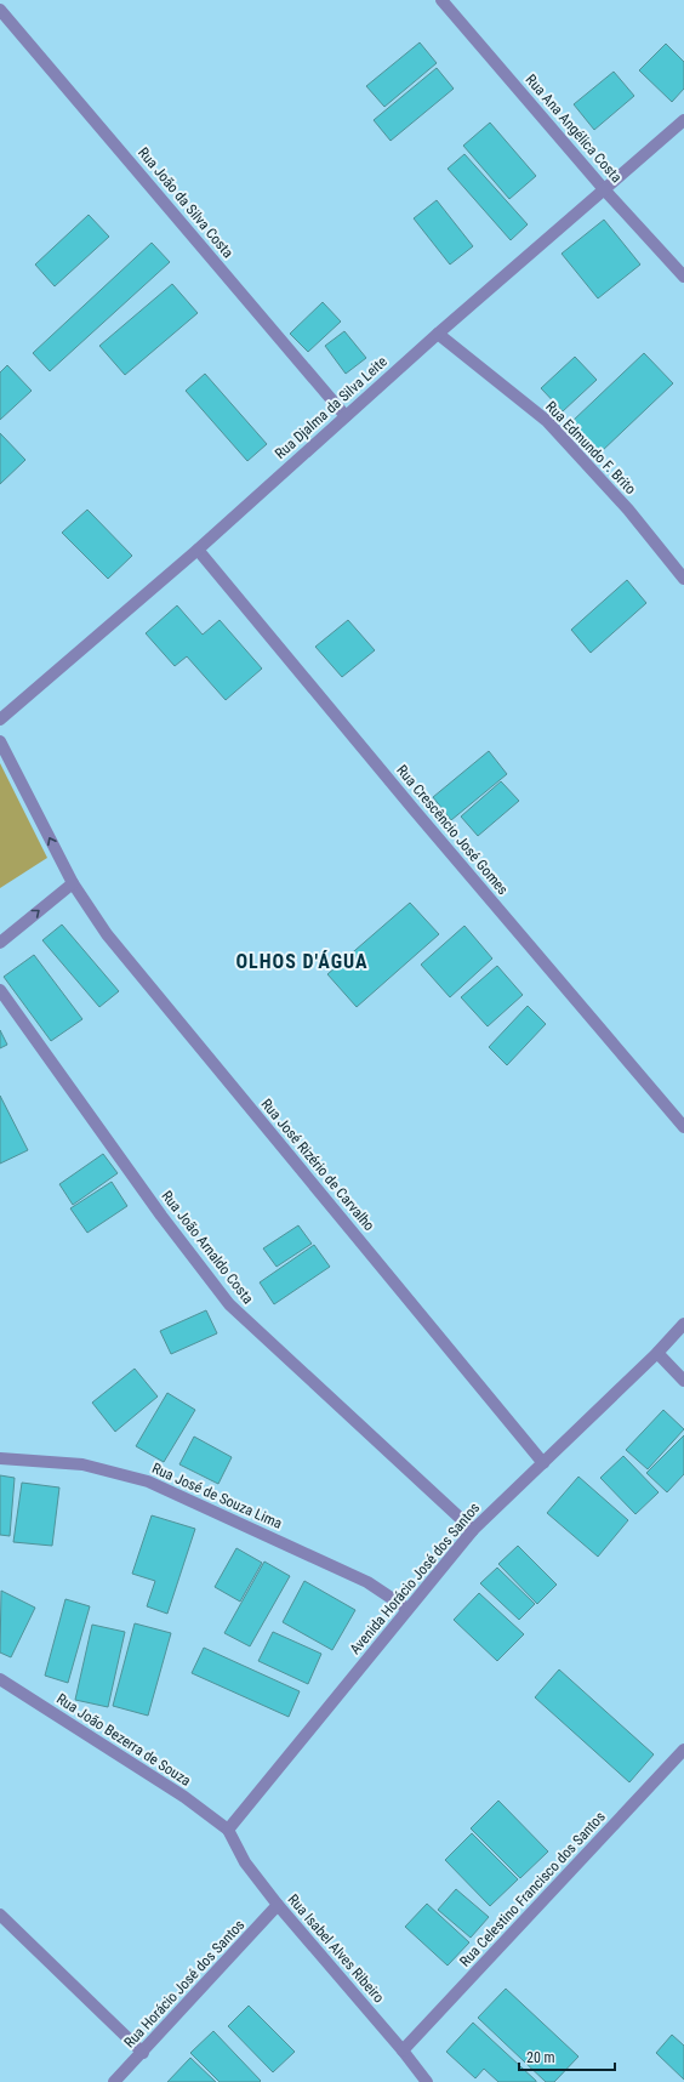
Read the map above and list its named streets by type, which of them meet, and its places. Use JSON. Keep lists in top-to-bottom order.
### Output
{
  "streets": {
    "street": [
      "Rua Ana Angélica Costa",
      "Rua João da Silva Costa",
      "Rua Djalma da Silva Leite",
      "Rua Edmundo F. Brito",
      "Rua Crescêncio José Gomes",
      "Rua José Rizério de Carvalho",
      "Rua João Arnaldo Costa",
      "Rua José de Souza Lima",
      "Avenida Horácio José dos Santos",
      "Rua João Bezerra de Souza",
      "Rua Celestino Francisco dos Santos",
      "Rua Isabel Alves Ribeiro",
      "Rua Horácio José dos Santos"
    ]
  },
  "crossings": [
    ["Rua Ana Angélica Costa", "Rua Djalma da Silva Leite"],
    ["Rua João da Silva Costa", "Rua Djalma da Silva Leite"],
    ["Rua Djalma da Silva Leite", "Rua Edmundo F. Brito"],
    ["Rua Djalma da Silva Leite", "Rua Crescêncio José Gomes"],
    ["Rua José Rizério de Carvalho", "Avenida Horácio José dos Santos"],
    ["Rua João Arnaldo Costa", "Avenida Horácio José dos Santos"],
    ["Rua José de Souza Lima", "Avenida Horácio José dos Santos"],
    ["Avenida Horácio José dos Santos", "Rua João Bezerra de Souza"],
    ["Avenida Horácio José dos Santos", "Rua Isabel Alves Ribeiro"],
    ["Rua João Bezerra de Souza", "Rua Isabel Alves Ribeiro"],
    ["Rua Celestino Francisco dos Santos", "Rua Isabel Alves Ribeiro"],
    ["Rua Isabel Alves Ribeiro", "Rua Horácio José dos Santos"]
  ],
  "districts": ["OLHOS D'ÁGUA"],
  "scale_bar": "20 m"
}
